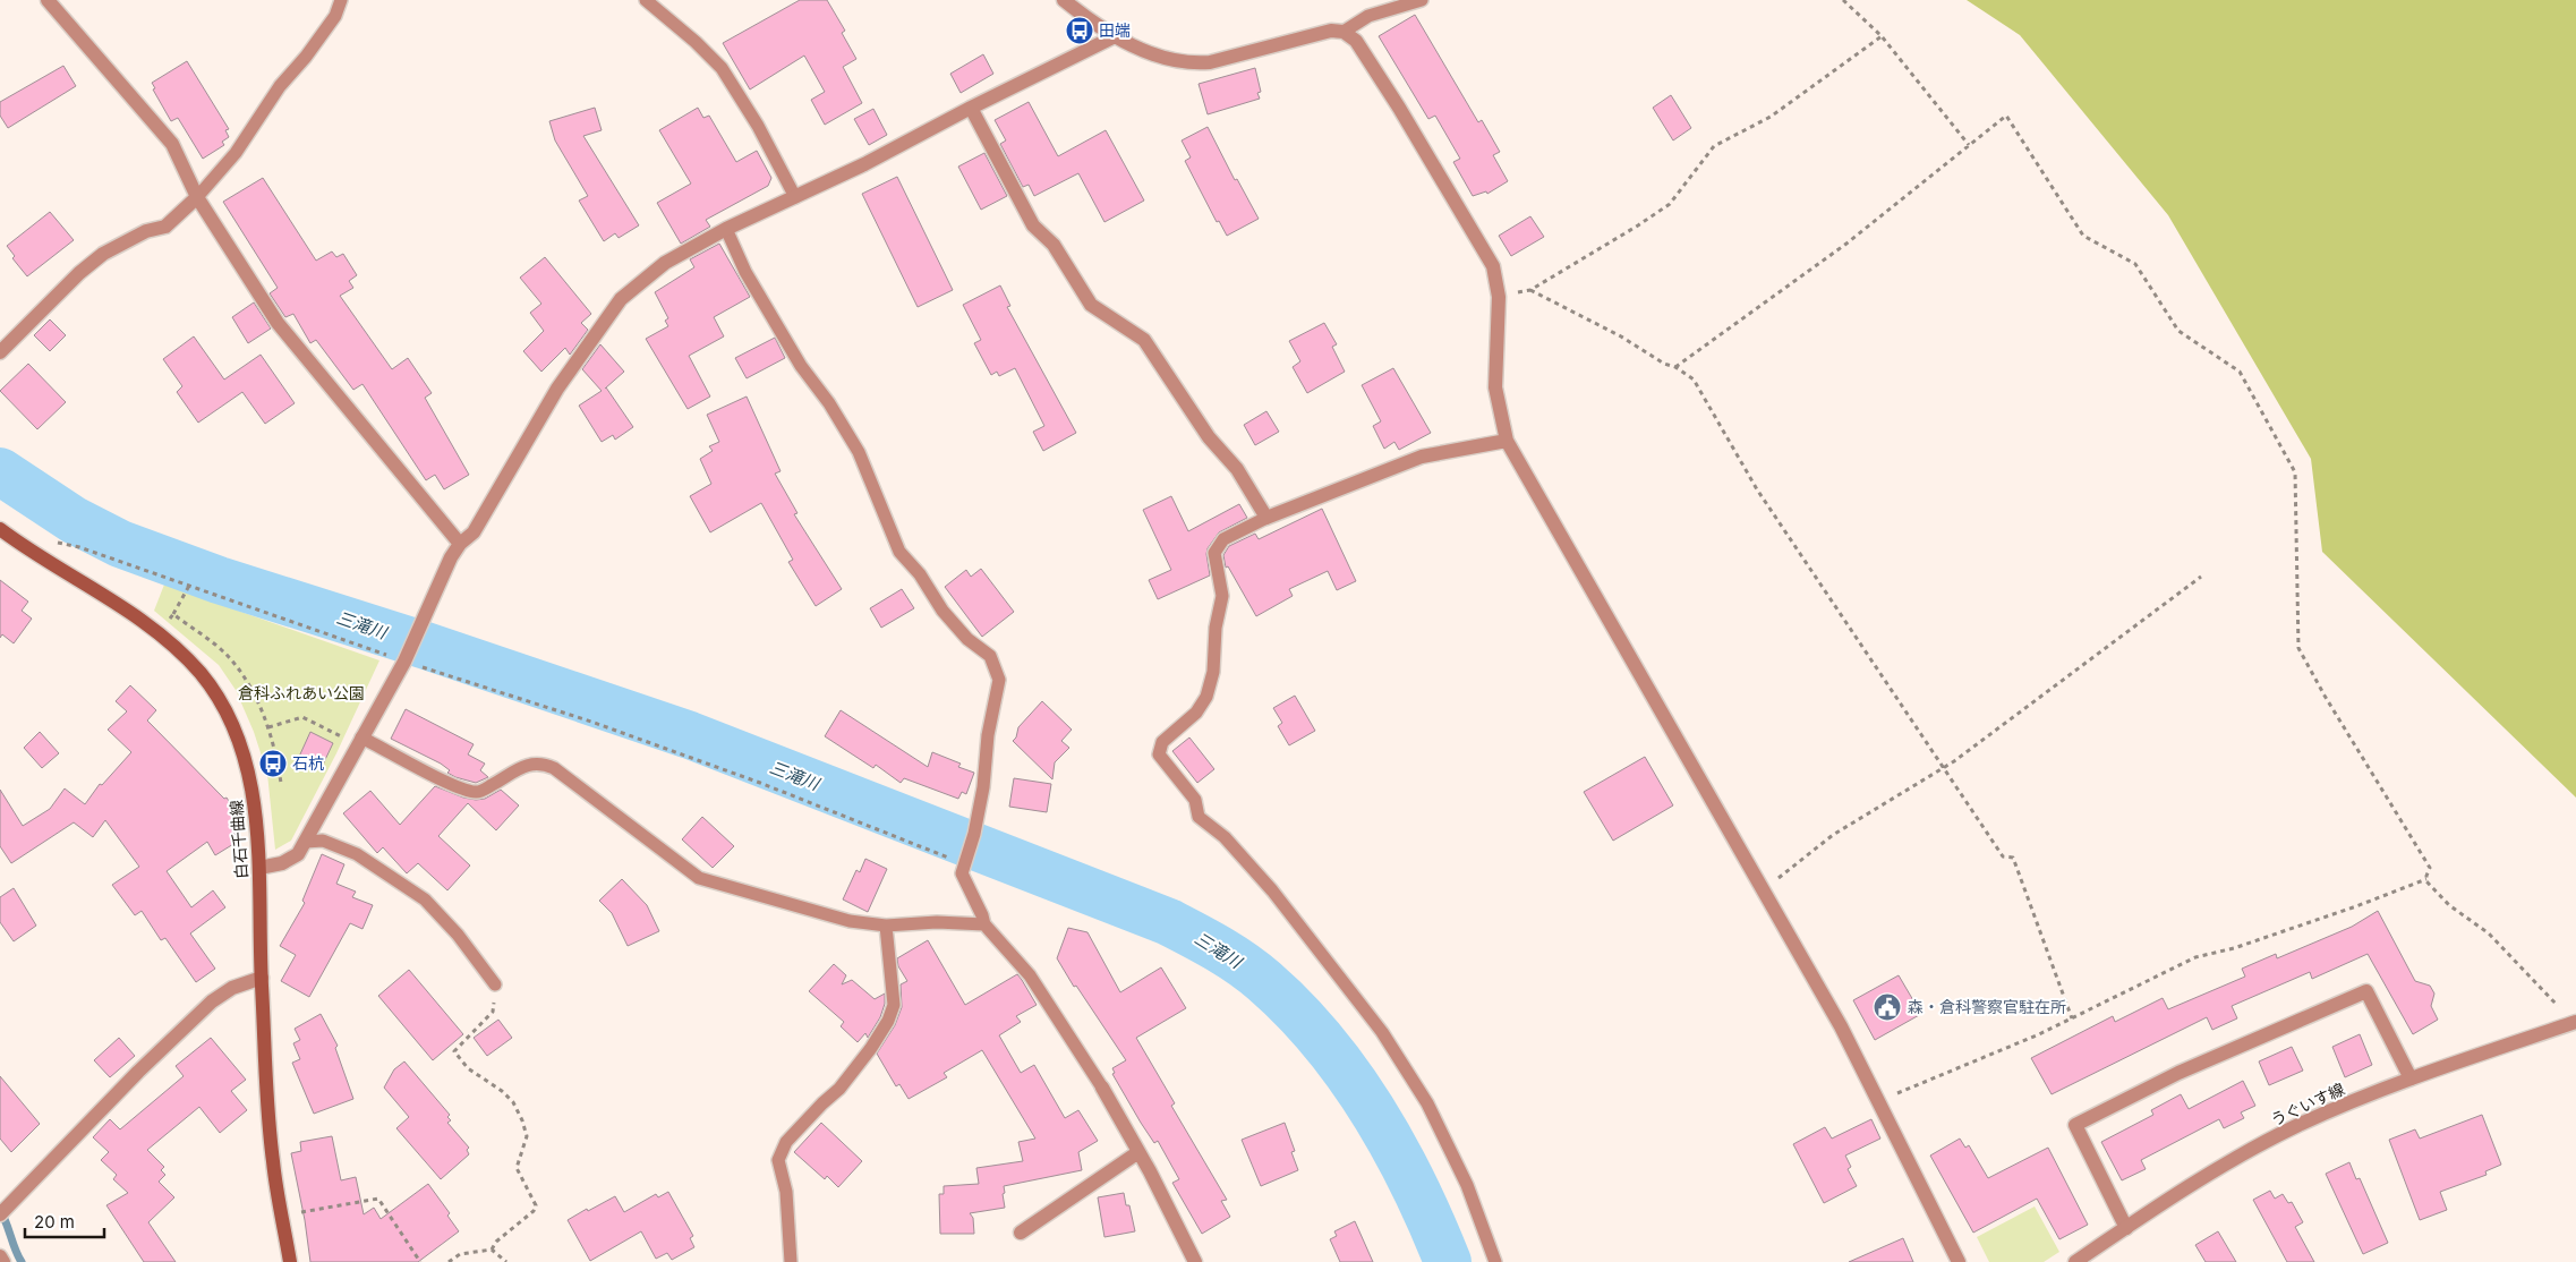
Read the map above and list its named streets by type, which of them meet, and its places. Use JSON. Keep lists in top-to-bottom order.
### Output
{
  "streets": {
    "main road": ["白石千曲線"],
    "street": ["うぐいす線"]
  },
  "water": ["三滝川"],
  "parks": ["倉科ふれあい公園"],
  "places": {
    "bus stop": ["田端", "石杭"],
    "public building": ["森・倉科警察官駐在所"]
  },
  "scale_bar": "20 m"
}
